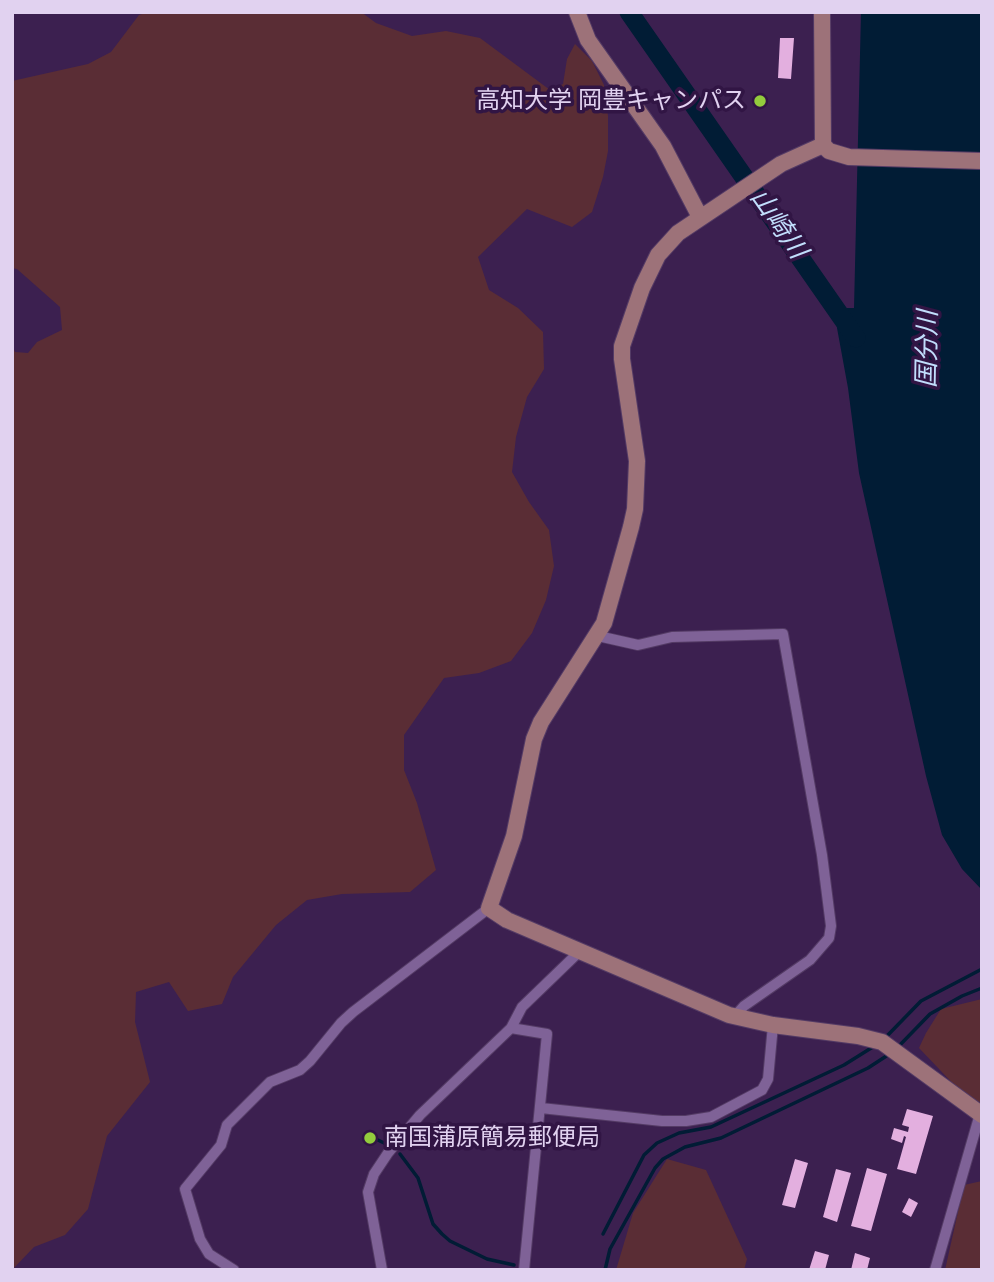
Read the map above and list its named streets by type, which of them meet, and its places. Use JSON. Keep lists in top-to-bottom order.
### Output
{
  "water": ["山崎川", "国分川"],
  "places": ["高知大学 岡豊キャンパス", "南国蒲原簡易郵便局"]
}
